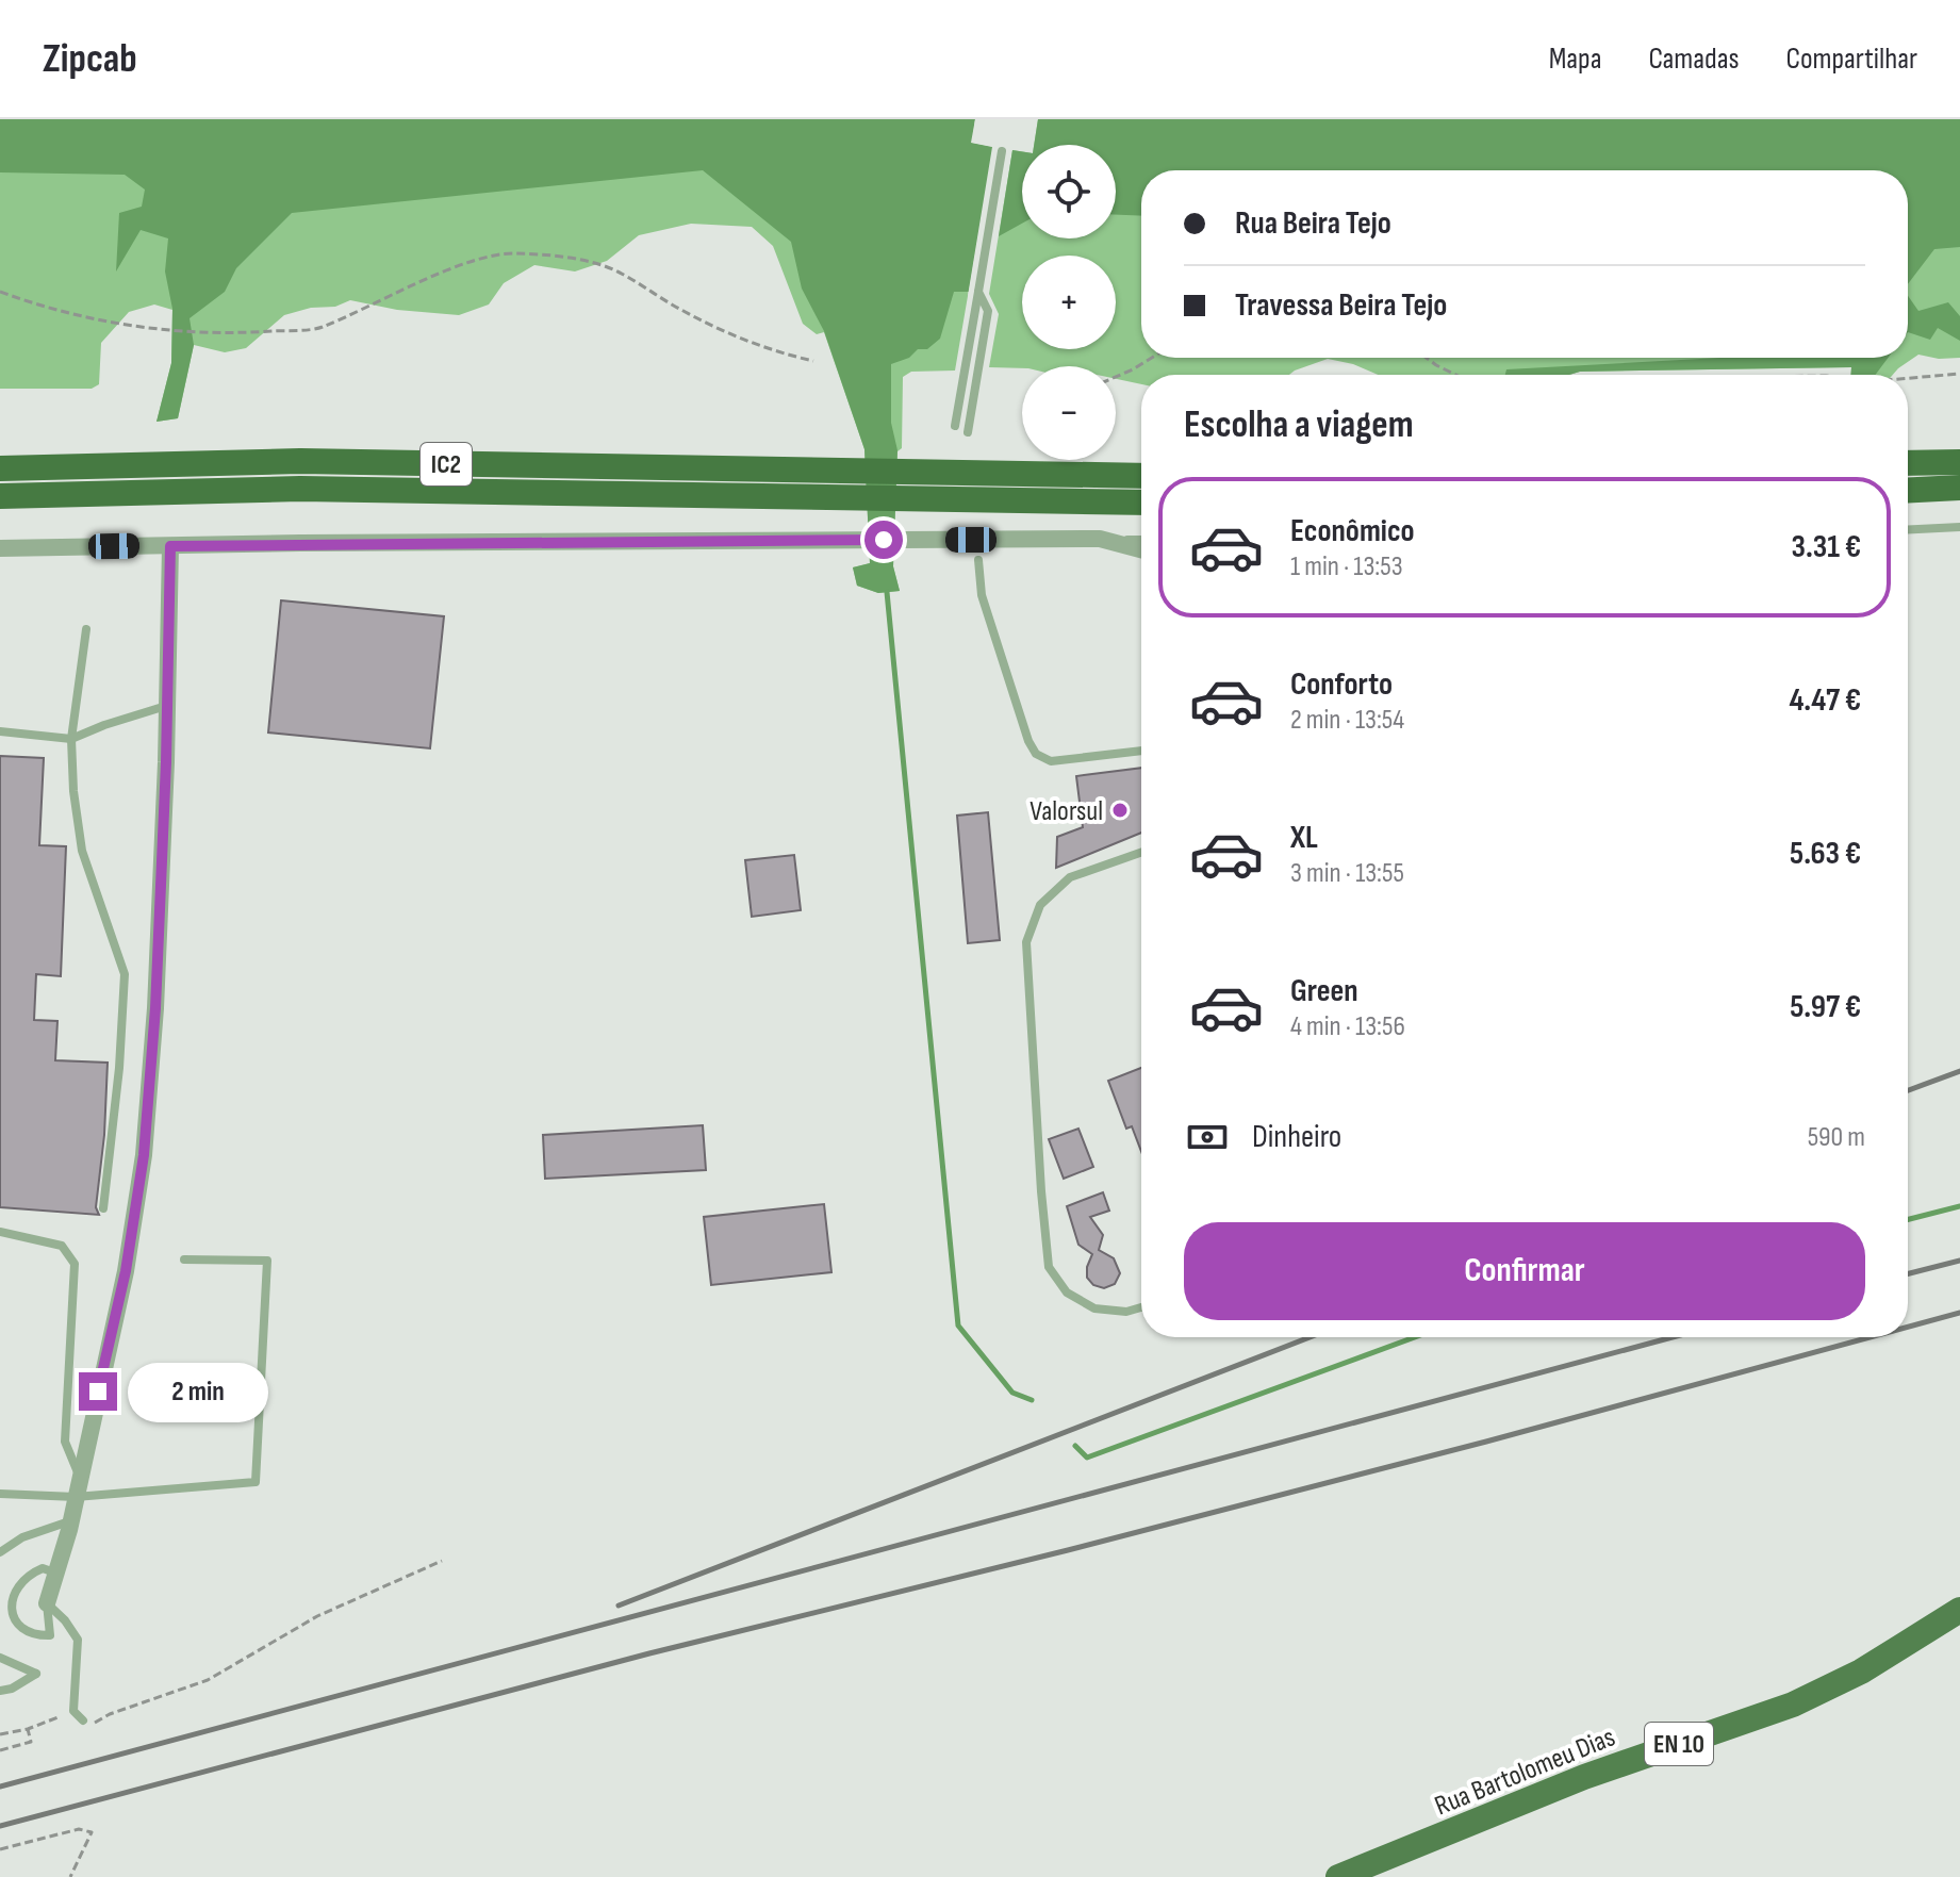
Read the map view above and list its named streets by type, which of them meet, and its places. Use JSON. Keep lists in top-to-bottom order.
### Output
{
  "streets": {
    "highway": ["IC2"],
    "main road": ["EN 10", "Rua Bartolomeu Dias"]
  },
  "places": ["Valorsul"],
  "page": {
    "header": "Zipcab",
    "nav": ["Mapa", "Camadas", "Compartilhar"],
    "map_buttons": ["+", "−"],
    "banner": ["Rua Beira Tejo", "Travessa Beira Tejo"],
    "heading": "Escolha a viagem",
    "list": [
      {
        "name": "Econômico",
        "note": "1 min · 13:53",
        "value": "3.31 €"
      },
      {
        "name": "Conforto",
        "note": "2 min · 13:54",
        "value": "4.47 €"
      },
      {
        "name": "XL",
        "note": "3 min · 13:55",
        "value": "5.63 €"
      },
      {
        "name": "Green",
        "note": "4 min · 13:56",
        "value": "5.97 €"
      }
    ],
    "pay": ["Dinheiro", "590 m"],
    "buttons": "Confirmar",
    "bubble": "2 min"
  }
}
